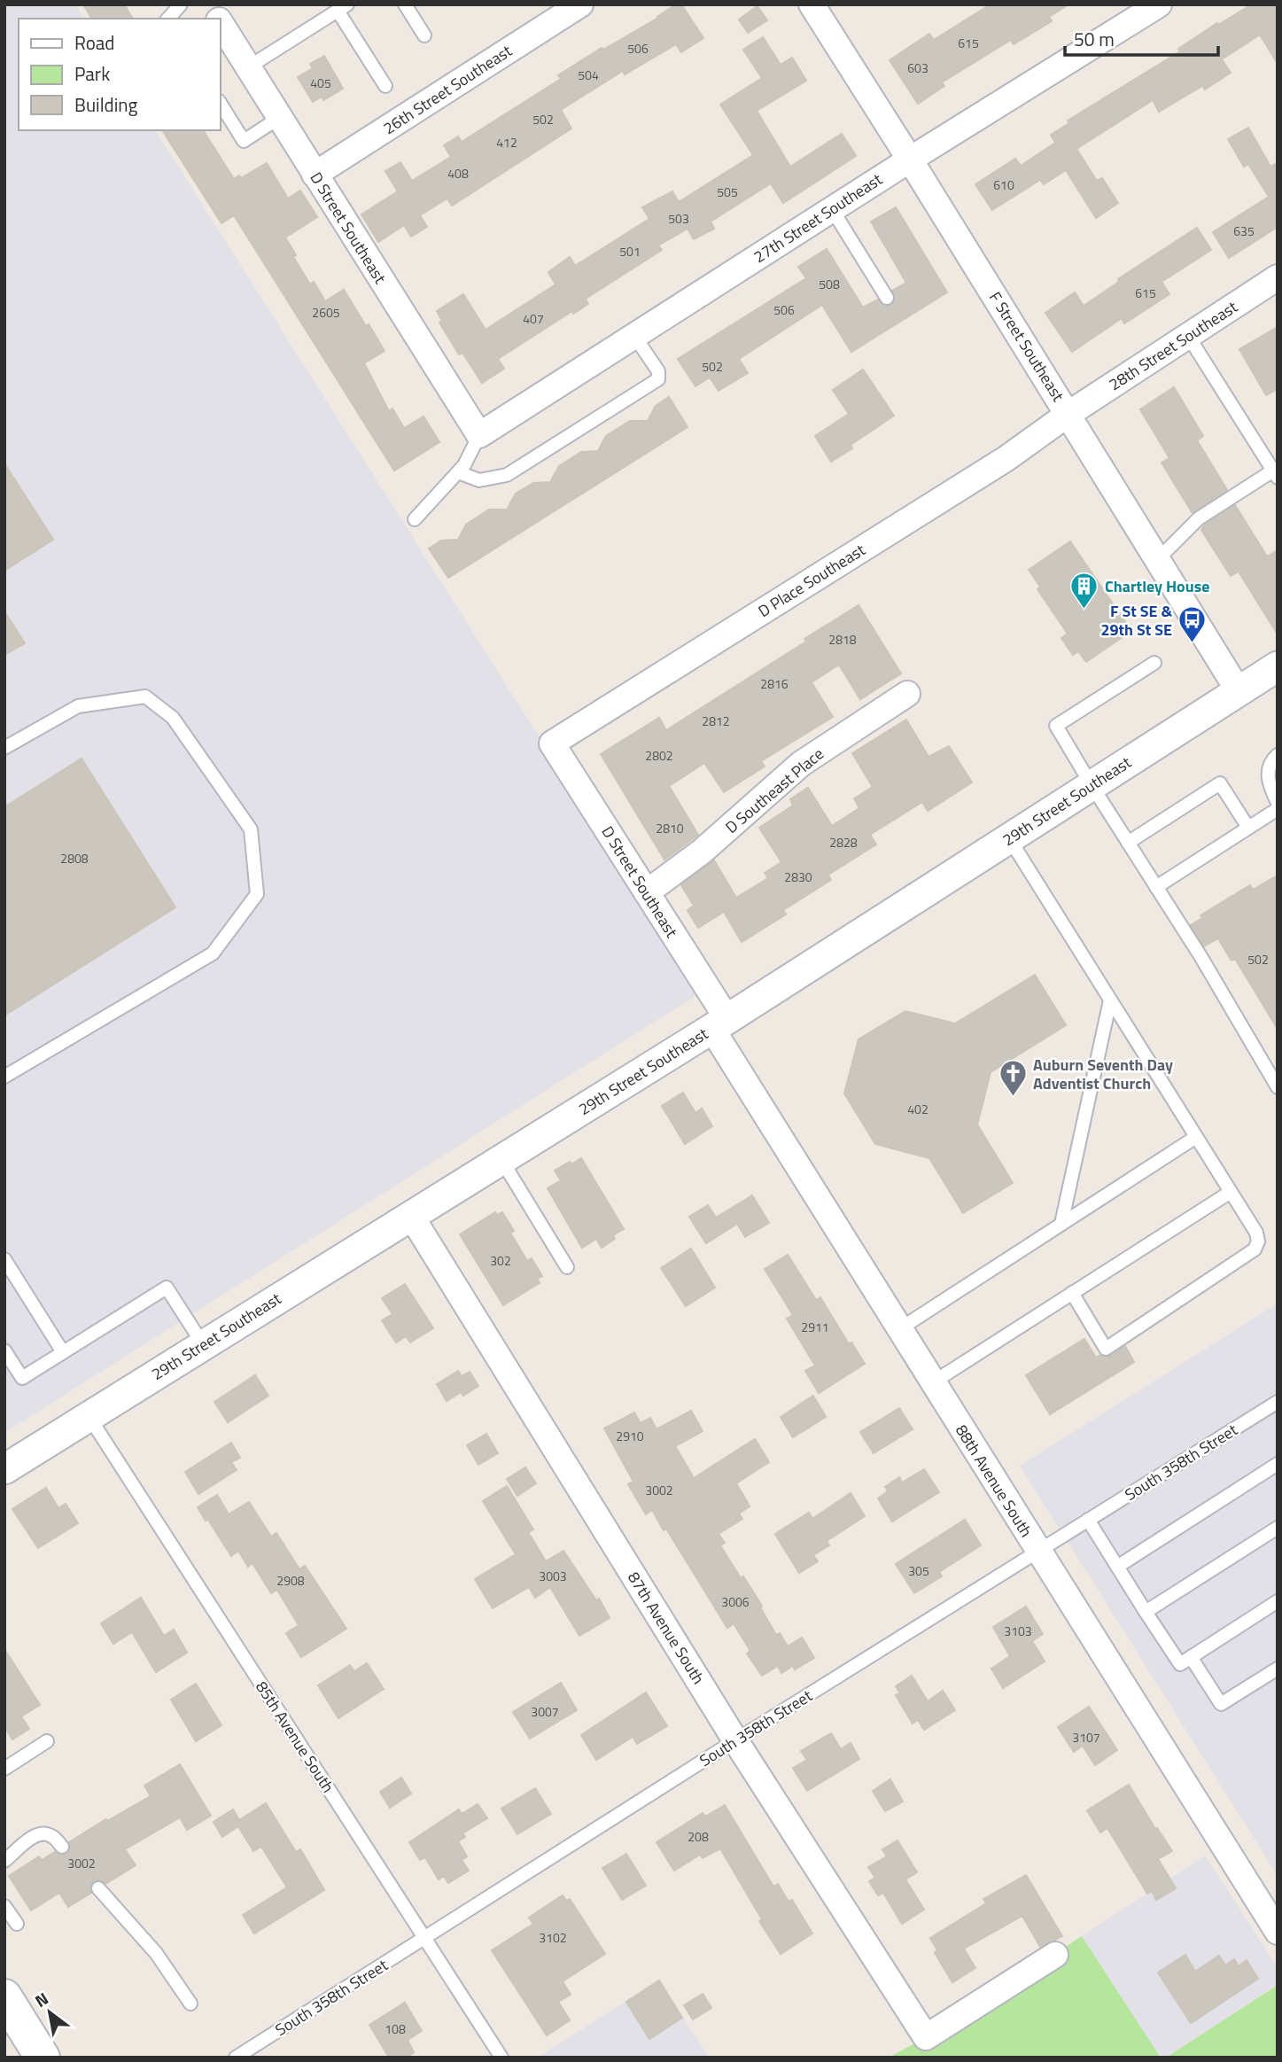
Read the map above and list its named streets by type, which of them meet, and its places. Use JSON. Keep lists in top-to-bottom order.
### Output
{
  "streets": {
    "street": [
      "26th Street Southeast",
      "27th Street Southeast",
      "D Street Southeast",
      "28th Street Southeast",
      "F Street Southeast",
      "D Place Southeast",
      "D Southeast Place",
      "29th Street Southeast",
      "88th Avenue South",
      "87th Avenue South"
    ],
    "lane": ["South 358th Street", "85th Avenue South"]
  },
  "crossings": [
    ["26th Street Southeast", "D Street Southeast"],
    ["27th Street Southeast", "D Street Southeast"],
    ["27th Street Southeast", "F Street Southeast"],
    ["D Street Southeast", "D Place Southeast"],
    ["D Street Southeast", "D Southeast Place"],
    ["D Street Southeast", "29th Street Southeast"],
    ["D Street Southeast", "88th Avenue South"],
    ["28th Street Southeast", "F Street Southeast"],
    ["28th Street Southeast", "D Place Southeast"],
    ["F Street Southeast", "D Place Southeast"],
    ["F Street Southeast", "29th Street Southeast"],
    ["29th Street Southeast", "88th Avenue South"],
    ["29th Street Southeast", "87th Avenue South"],
    ["29th Street Southeast", "85th Avenue South"],
    ["South 358th Street", "88th Avenue South"],
    ["South 358th Street", "87th Avenue South"],
    ["South 358th Street", "85th Avenue South"]
  ],
  "places": {
    "building": ["Chartley House"],
    "bus stop": ["F St SE & 29th St SE"],
    "church": ["Auburn Seventh Day Adventist Church"]
  },
  "house_numbers": [
    "615",
    "506",
    "603",
    "504",
    "405",
    "502",
    "412",
    "408",
    "610",
    "505",
    "503",
    "635",
    "501",
    "508",
    "615",
    "506",
    "2605",
    "407",
    "502",
    "2818",
    "2816",
    "2812",
    "2802",
    "2810",
    "2828",
    "2808",
    "2830",
    "502",
    "402",
    "302",
    "2911",
    "2910",
    "3002",
    "305",
    "3003",
    "2908",
    "3006",
    "3103",
    "3007",
    "3107",
    "208",
    "3002",
    "3102",
    "108"
  ],
  "legend": ["Road", "Park", "Building"],
  "scale_bar": "50 m",
  "north": "top left"
}
